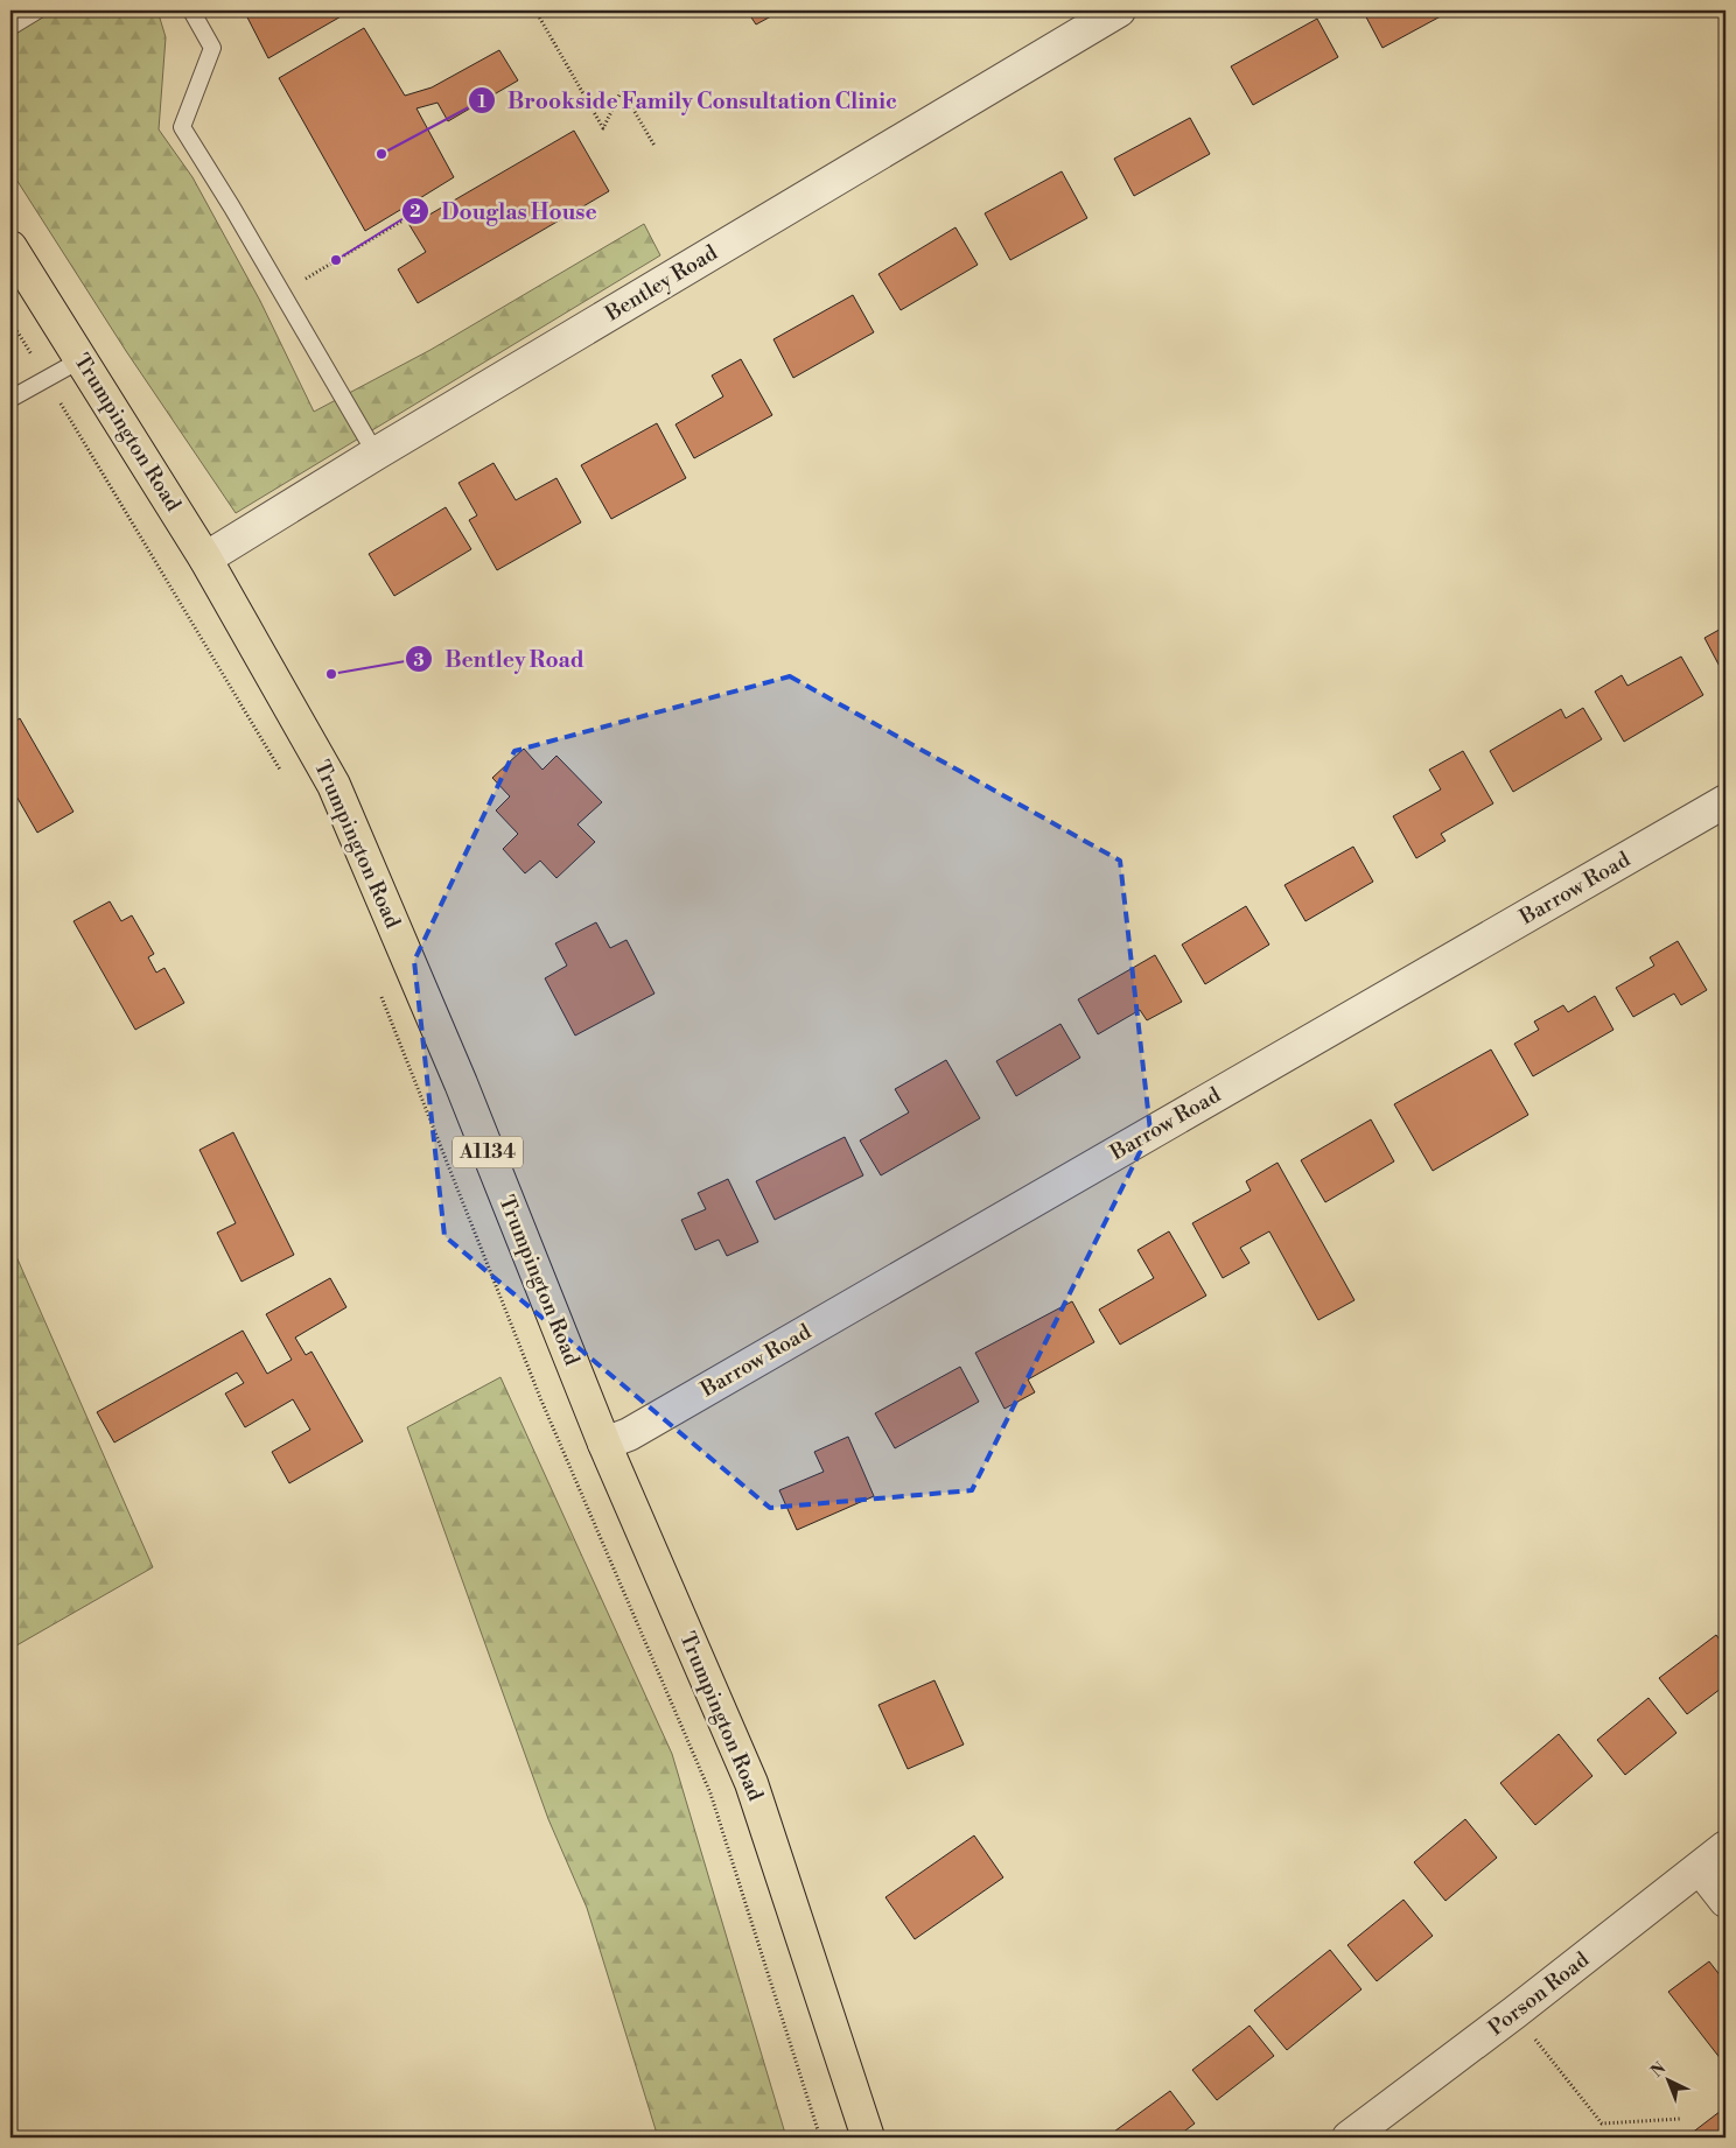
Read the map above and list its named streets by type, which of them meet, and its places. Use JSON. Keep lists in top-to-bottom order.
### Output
{
  "streets": {
    "main road": ["Trumpington Road", "A1134"],
    "street": ["Bentley Road", "Barrow Road", "Porson Road"]
  },
  "crossings": [
    ["Bentley Road", "Trumpington Road"],
    ["Trumpington Road", "Barrow Road"]
  ],
  "places": ["Brookside Family Consultation Clinic", "Douglas House", "Bentley Road"],
  "north": "top left"
}
